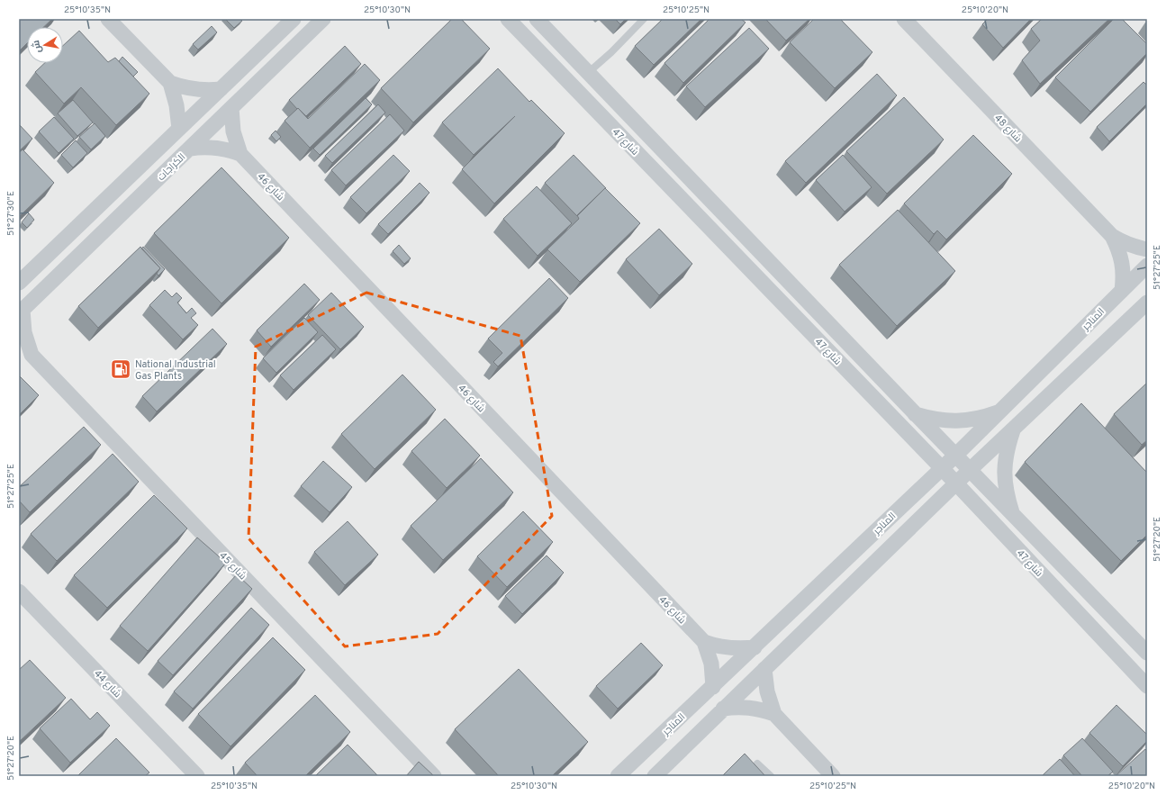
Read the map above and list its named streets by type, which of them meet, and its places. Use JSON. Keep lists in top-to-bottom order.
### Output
{
  "streets": {
    "street": [
      "شارع 48",
      "شارع 47",
      "الكراجات",
      "شارع 46",
      "المناجر",
      "شارع 45",
      "شارع 44"
    ]
  },
  "crossings": [
    ["شارع 48", "المناجر"],
    ["شارع 47", "المناجر"],
    ["الكراجات", "شارع 46"],
    ["الكراجات", "شارع 45"],
    ["شارع 46", "المناجر"]
  ],
  "places": {
    "fuel station": ["National Industrial Gas Plants"]
  },
  "north": "left",
  "coordinates": [
    "25°10'35\"N",
    "25°10'30\"N",
    "25°10'25\"N",
    "25°10'20\"N",
    "51°27'30\"E",
    "51°27'25\"E",
    "51°27'20\"E"
  ]
}
